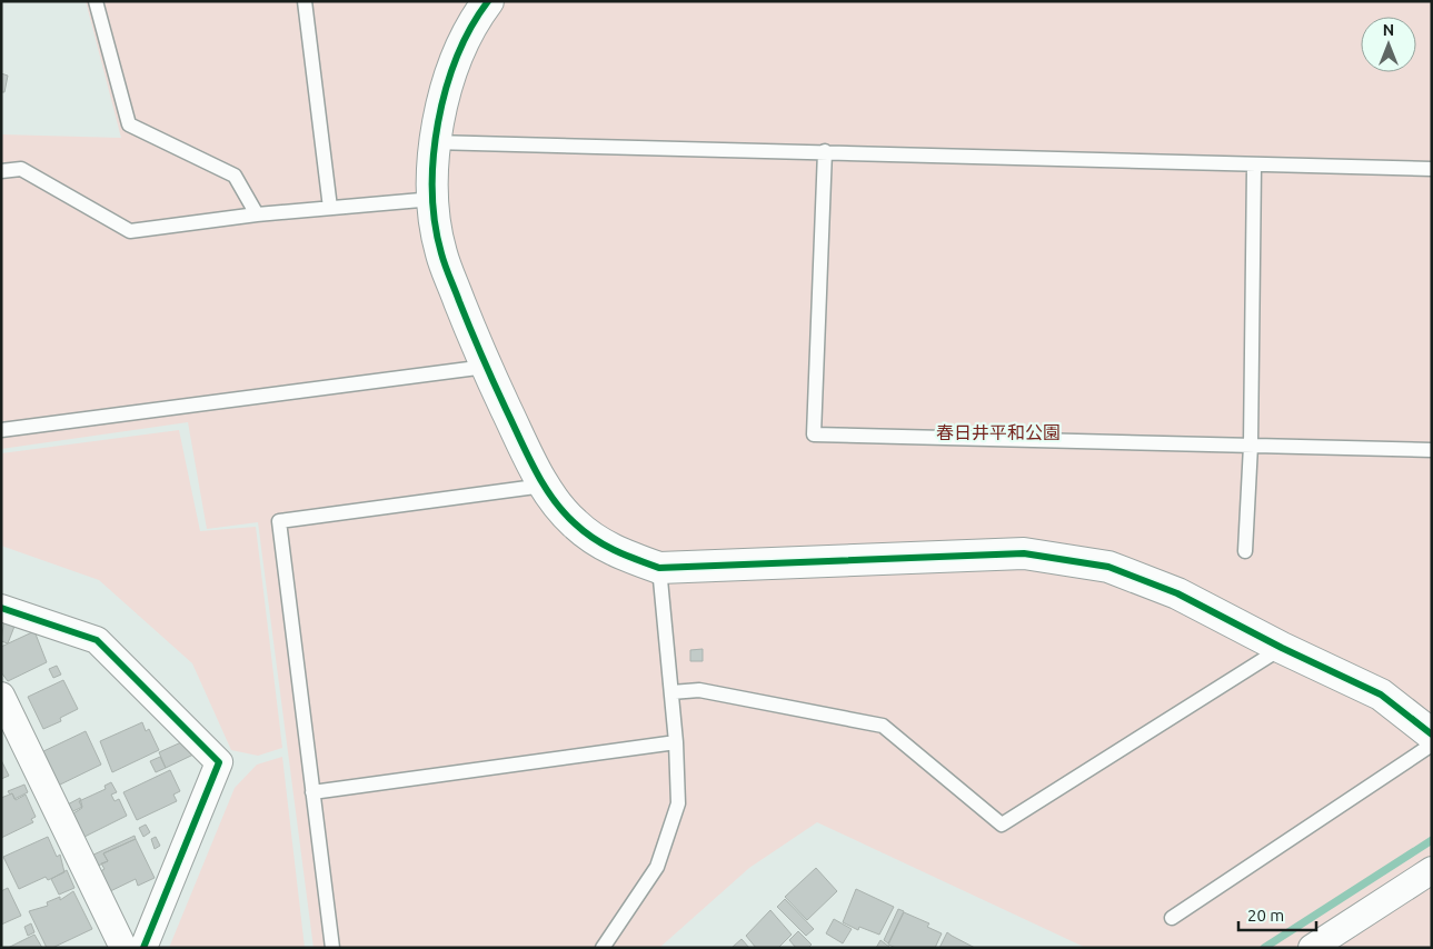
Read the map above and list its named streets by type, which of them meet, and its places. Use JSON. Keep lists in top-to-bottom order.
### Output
{
  "parks": ["春日井平和公園"],
  "scale_bar": "20 m",
  "north": "top"
}
